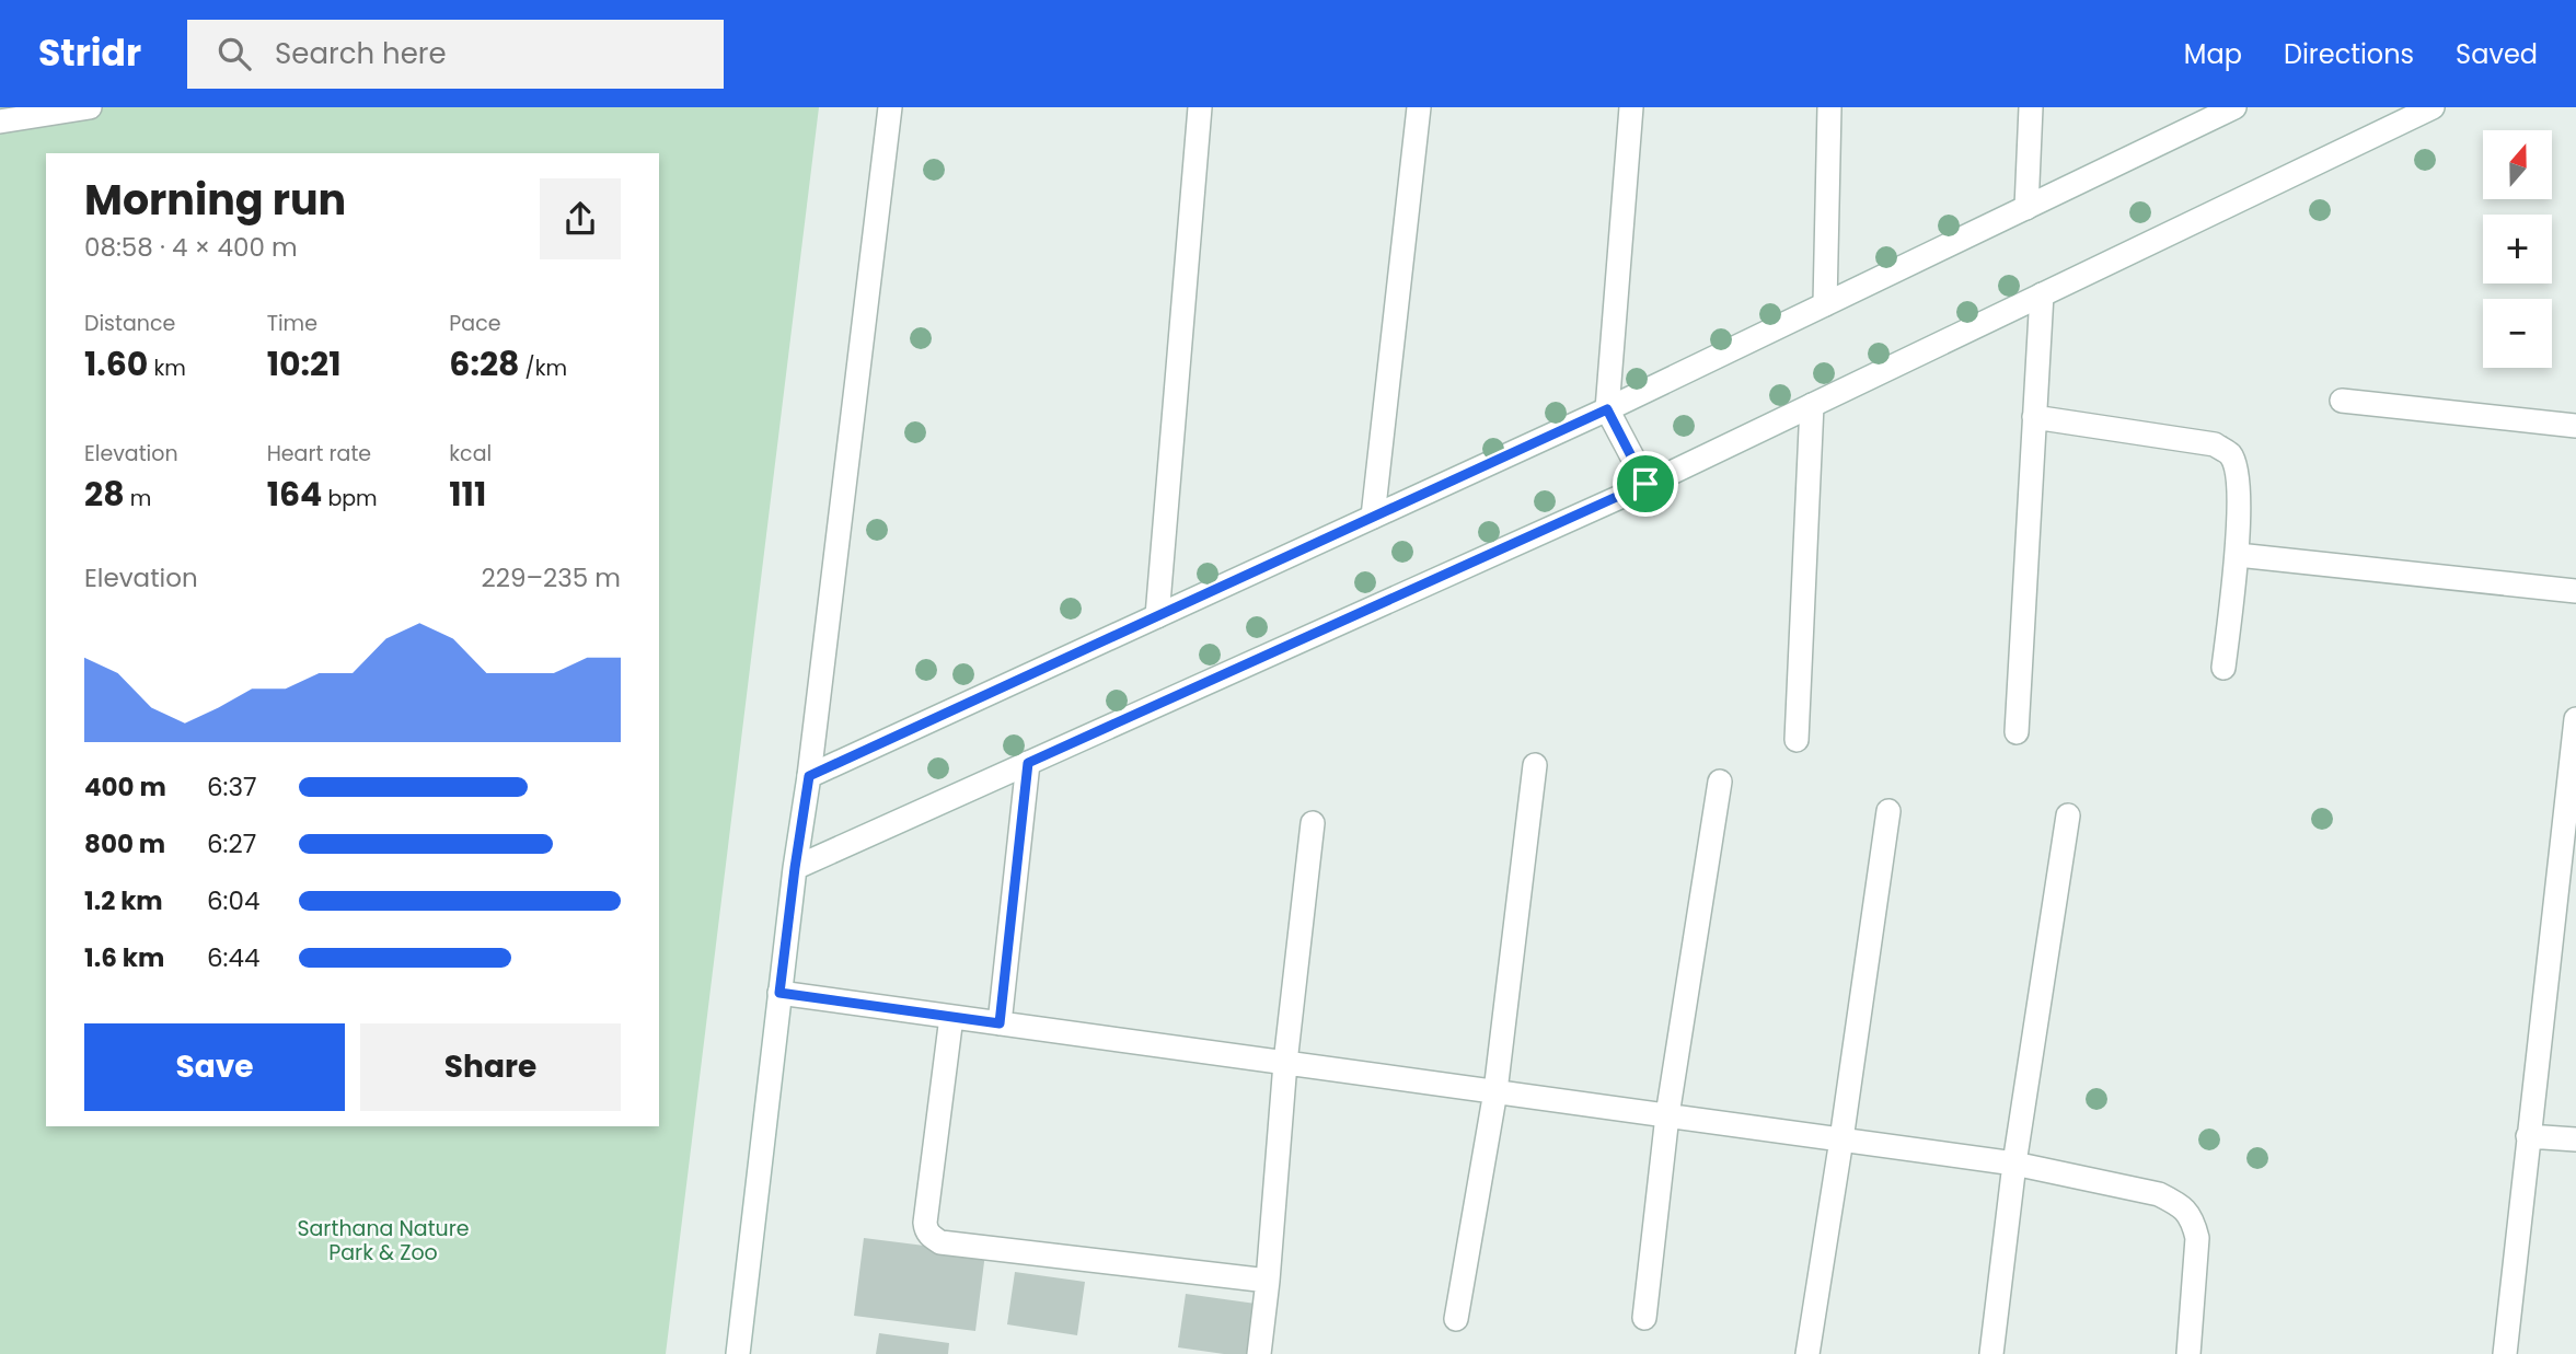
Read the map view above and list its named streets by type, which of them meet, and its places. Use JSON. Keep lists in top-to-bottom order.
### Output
{
  "parks": ["Sarthana Nature Park & Zoo"],
  "north": "top",
  "page": {
    "header": "Stridr",
    "search": "Search here",
    "nav": ["Map", "Directions", "Saved"],
    "map_buttons": ["+", "−"],
    "heading": ["Morning run", "08:58 · 4 × 400 m"],
    "stats": [
      ["Distance", "1.60 km"],
      ["Time", "10:21"],
      ["Pace", "6:28 /km"],
      ["Elevation", "28 m"],
      ["Heart rate", "164 bpm"],
      ["kcal", "111"]
    ],
    "chart": ["Elevation", "229–235 m"],
    "list": [
      {
        "name": "400 m",
        "note": "6:37"
      },
      {
        "name": "800 m",
        "note": "6:27"
      },
      {
        "name": "1.2 km",
        "note": "6:04"
      },
      {
        "name": "1.6 km",
        "note": "6:44"
      }
    ],
    "buttons": ["Save", "Share"]
  }
}
